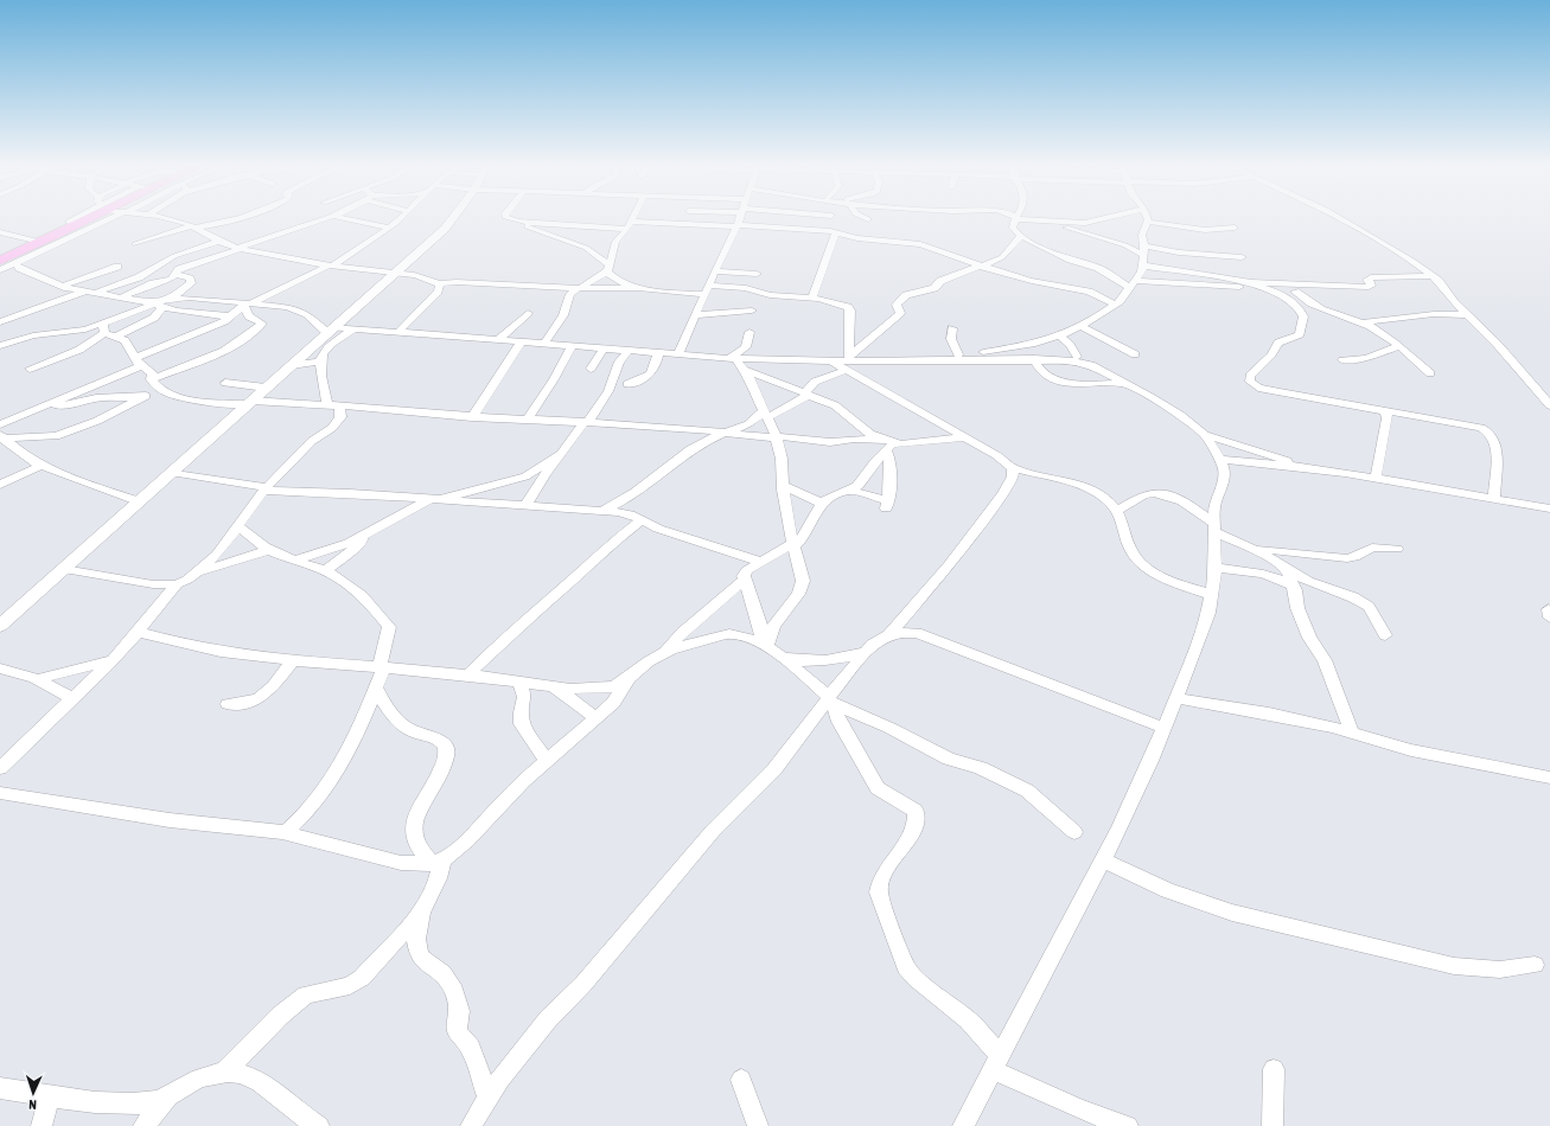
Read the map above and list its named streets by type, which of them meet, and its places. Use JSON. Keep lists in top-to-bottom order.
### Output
{
  "north": "bottom"
}
